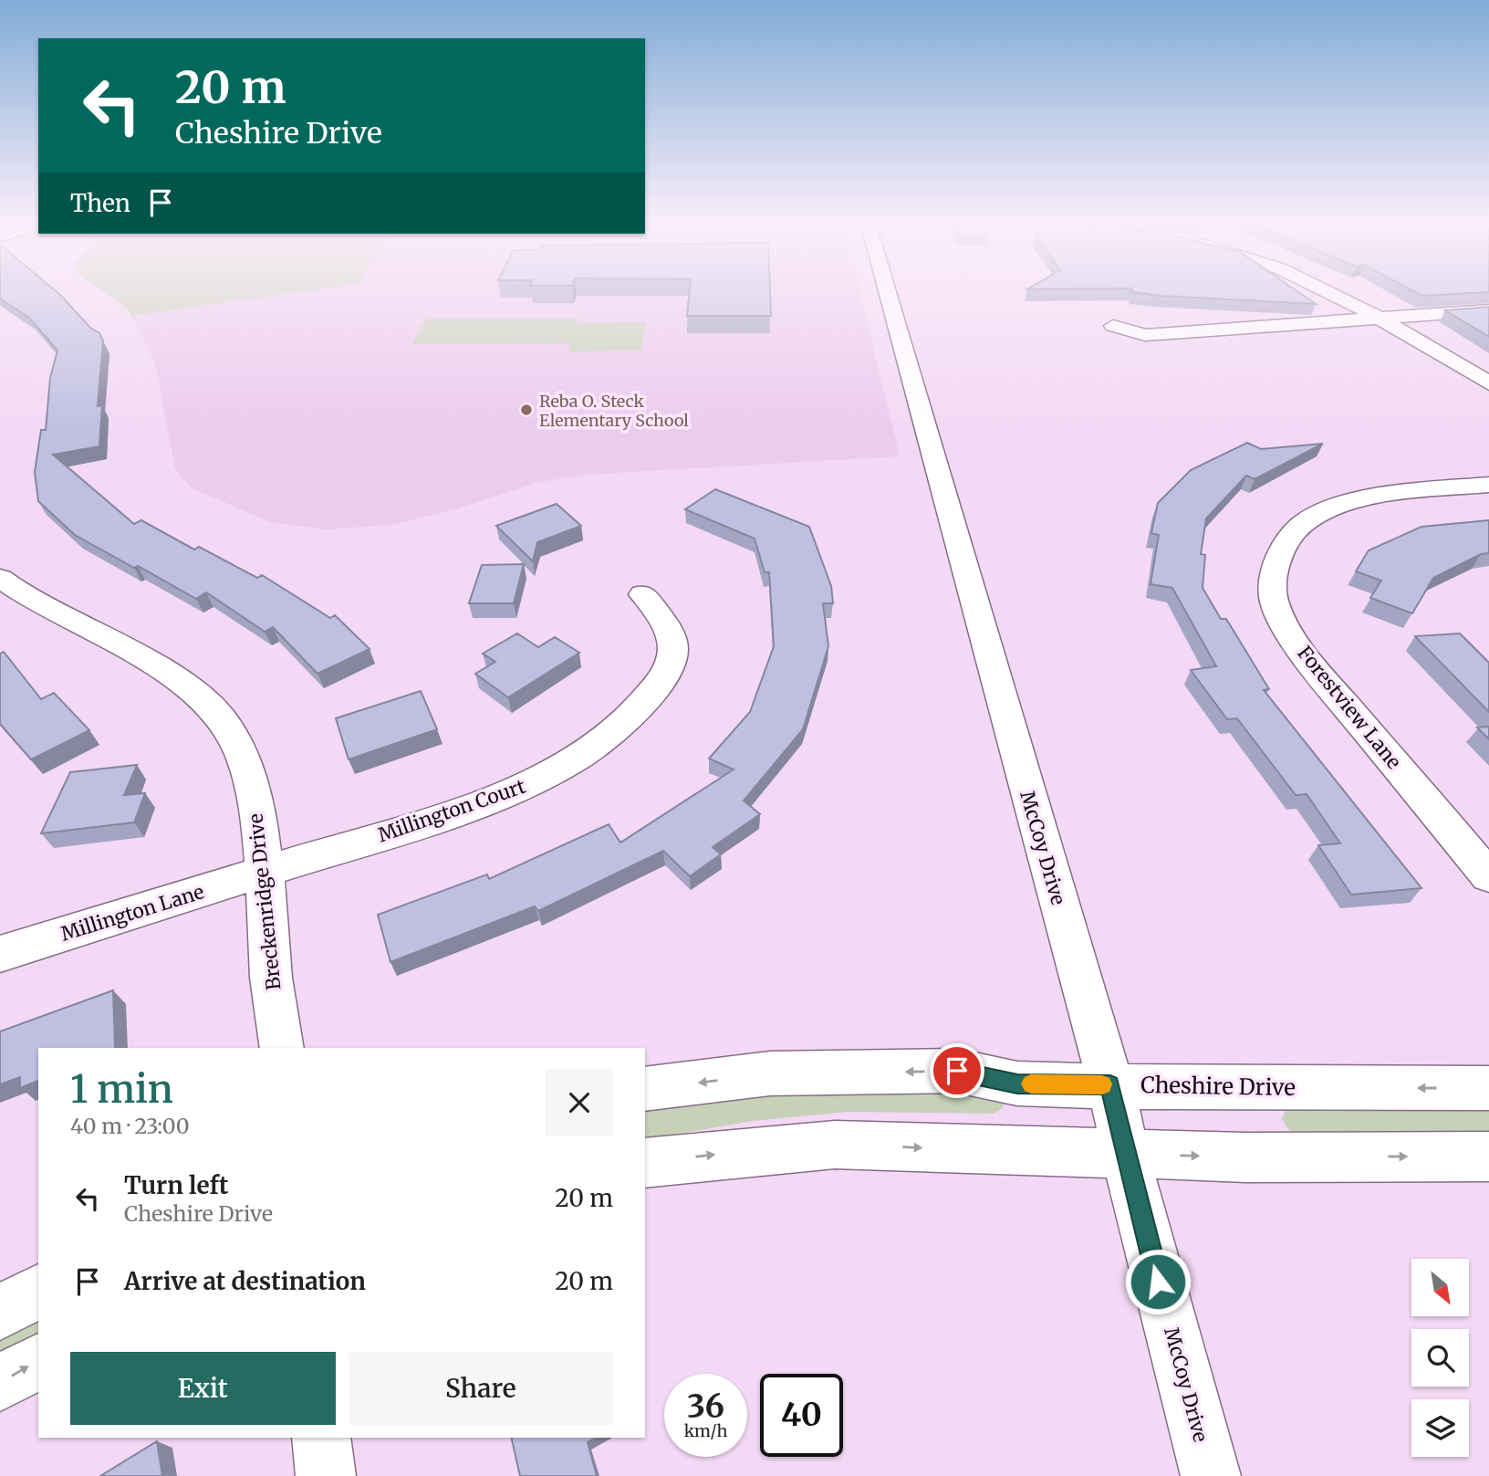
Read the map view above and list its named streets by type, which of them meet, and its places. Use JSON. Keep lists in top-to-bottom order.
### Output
{
  "streets": {
    "street": [
      "Forestview Lane",
      "Millington Court",
      "McCoy Drive",
      "Breckenridge Drive",
      "Millington Lane",
      "Cheshire Drive"
    ]
  },
  "crossings": [
    ["Millington Court", "Breckenridge Drive"],
    ["Millington Court", "Millington Lane"],
    ["McCoy Drive", "Cheshire Drive"],
    ["Breckenridge Drive", "Millington Lane"]
  ],
  "places": ["Reba O. Steck Elementary School"],
  "north": "bottom right",
  "page": {
    "turn": ["20 m", "Cheshire Drive"],
    "then": "Then",
    "heading": ["1 min", "40 m · 23:00"],
    "list": [
      {
        "name": "Turn left",
        "note": "Cheshire Drive",
        "value": "20 m"
      },
      {
        "name": "Arrive at destination",
        "value": "20 m"
      }
    ],
    "buttons": ["Exit", "Share"],
    "speed": "36 km/h",
    "limit": "40"
  }
}
